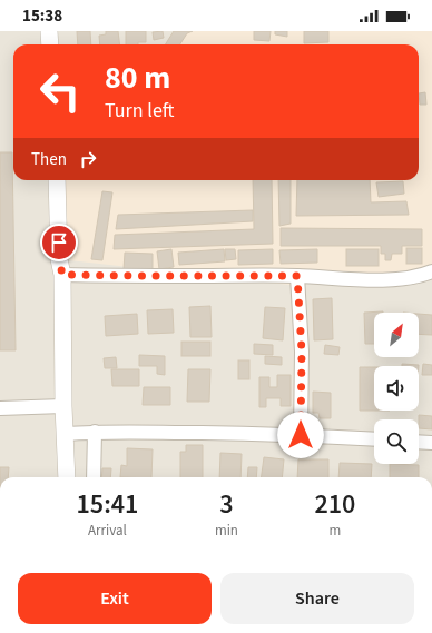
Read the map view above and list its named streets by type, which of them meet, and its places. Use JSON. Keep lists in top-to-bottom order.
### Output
{
  "north": "top right",
  "page": {
    "status": "15:38",
    "turn": ["80 m", "Turn left"],
    "then": "Then",
    "eta": [
      "15:41",
      "Arrival",
      "3",
      "min",
      "210",
      "m"
    ],
    "buttons": ["Exit", "Share"]
  }
}
